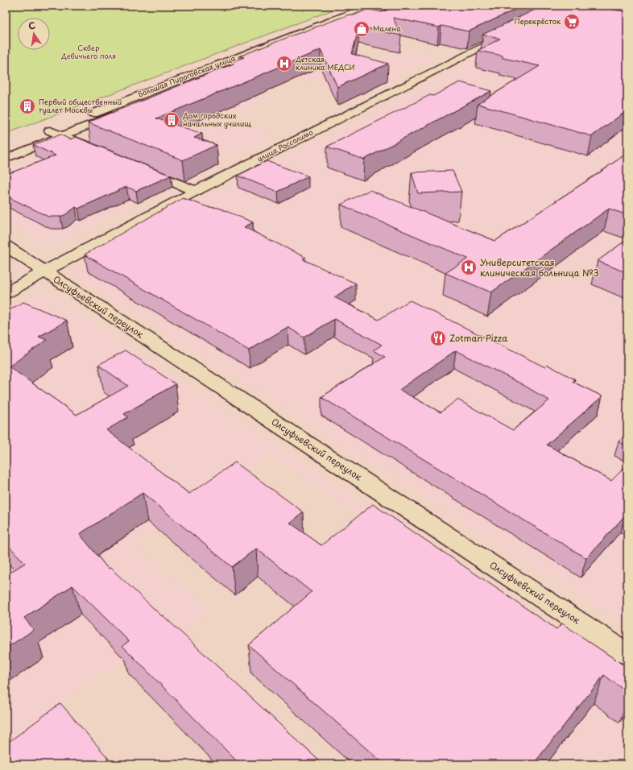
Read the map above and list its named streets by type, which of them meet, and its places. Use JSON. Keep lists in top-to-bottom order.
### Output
{
  "streets": {
    "street": ["Большая Пироговская улица", "улица Россолимо", "Олсуфьевский переулок"]
  },
  "crossings": [
    ["улица Россолимо", "Олсуфьевский переулок"]
  ],
  "parks": ["Сквер Девичьего поля"],
  "places": {
    "supermarket": ["Перекрёсток"],
    "shop": ["Малена"],
    "hospital": ["Детская клиника МЕДСИ", "Университетская клиническая больница №3"],
    "building": ["Первый общественный туалет Москвы", "Дом городских начальных училищ"],
    "restaurant": ["Zotman Pizza"]
  },
  "north": "top"
}
